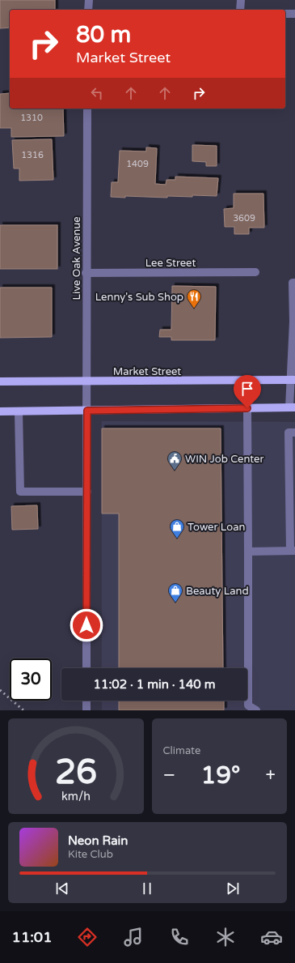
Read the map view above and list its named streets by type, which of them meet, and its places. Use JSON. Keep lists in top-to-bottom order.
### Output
{
  "streets": {
    "main road": ["Market Street"],
    "street": ["Live Oak Avenue", "Lee Street"]
  },
  "crossings": [
    ["Live Oak Avenue", "Lee Street"],
    ["Live Oak Avenue", "Market Street"]
  ],
  "places": {
    "restaurant": ["Lenny's Sub Shop"],
    "public building": ["WIN Job Center"],
    "shop": ["Tower Loan", "Beauty Land"]
  },
  "house_numbers": [
    "1310",
    "1316",
    "1409",
    "3609"
  ],
  "page": {
    "turn": ["80 m", "Market Street"],
    "limit": "30",
    "trip": "11:02 · 1 min · 140 m",
    "tile": "Climate",
    "heat": ["−", "19°", "+"],
    "song": ["Neon Rain", "Kite Club"],
    "tabs": "11:01",
    "gauge": ["26", "km/h"]
  }
}
